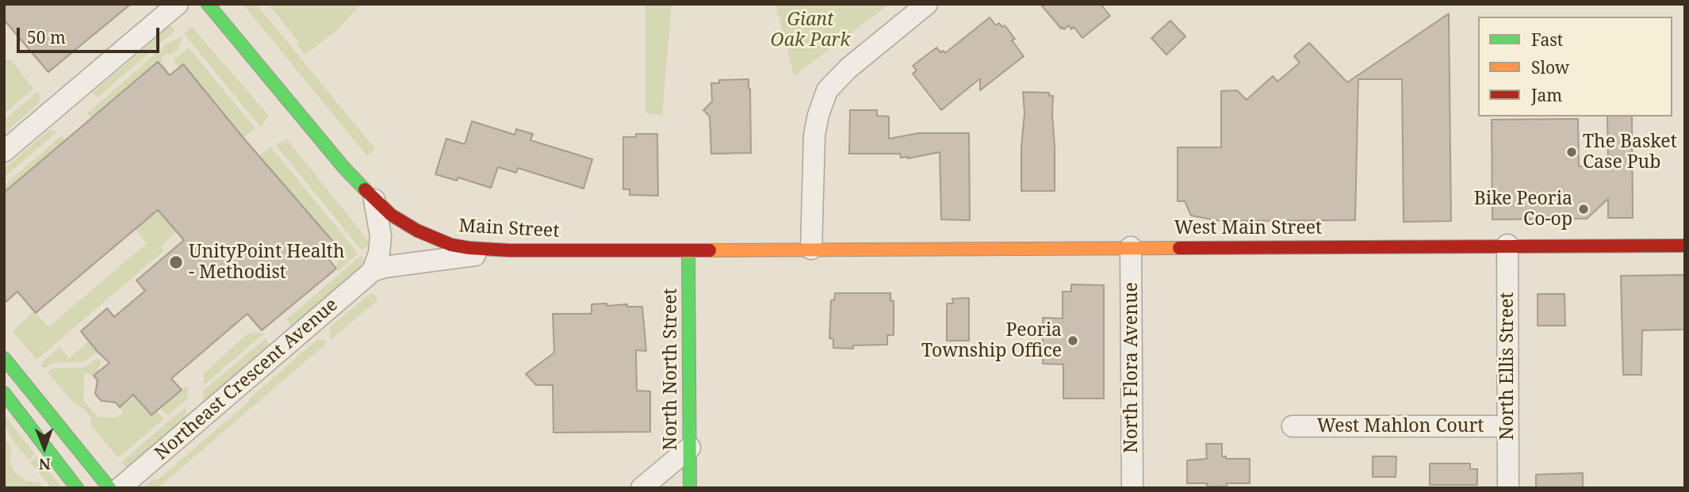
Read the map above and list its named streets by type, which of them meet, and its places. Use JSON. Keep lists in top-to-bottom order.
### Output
{
  "streets": {
    "main road": ["West Main Street", "Main Street", "North North Street"],
    "street": [
      "North Ellis Street",
      "North Flora Avenue",
      "Northeast Crescent Avenue",
      "West Mahlon Court"
    ]
  },
  "crossings": [
    ["West Main Street", "Main Street"],
    ["West Main Street", "North Ellis Street"],
    ["West Main Street", "North Flora Avenue"],
    ["Main Street", "North North Street"],
    ["Main Street", "Northeast Crescent Avenue"],
    ["North Ellis Street", "West Mahlon Court"]
  ],
  "parks": ["Giant Oak Park"],
  "places": [
    "The Basket Case Pub",
    "Bike Peoria Co-op",
    "UnityPoint Health - Methodist",
    "Peoria Township Office"
  ],
  "legend": ["Fast", "Slow", "Jam"],
  "scale_bar": "50 m",
  "north": "bottom"
}
